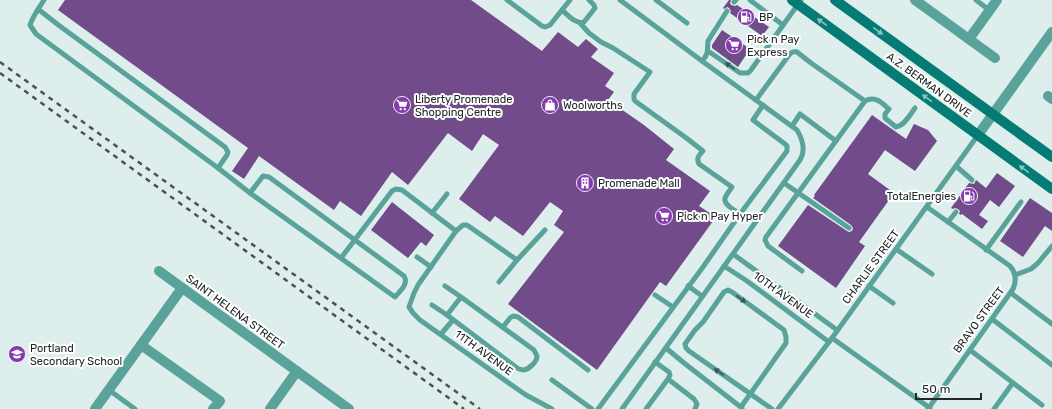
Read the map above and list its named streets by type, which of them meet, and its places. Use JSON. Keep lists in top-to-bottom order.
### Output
{
  "streets": {
    "main road": ["A.Z. BERMAN DRIVE"],
    "street": ["SAINT HELENA STREET"],
    "lane": [
      "CHARLIE STREET",
      "10TH AVENUE",
      "BRAVO STREET",
      "11TH AVENUE"
    ]
  },
  "crossings": [
    ["A.Z. BERMAN DRIVE", "CHARLIE STREET"],
    ["CHARLIE STREET", "10TH AVENUE"],
    ["10TH AVENUE", "BRAVO STREET"]
  ],
  "places": {
    "fuel station": ["BP", "TotalEnergies"],
    "supermarket": ["Pick n Pay Express", "Liberty Promenade Shopping Centre", "Pick n Pay Hyper"],
    "shop": ["Woolworths"],
    "building": ["Promenade Mall"],
    "school or university": ["Portland Secondary School"]
  },
  "scale_bar": "50 m"
}
